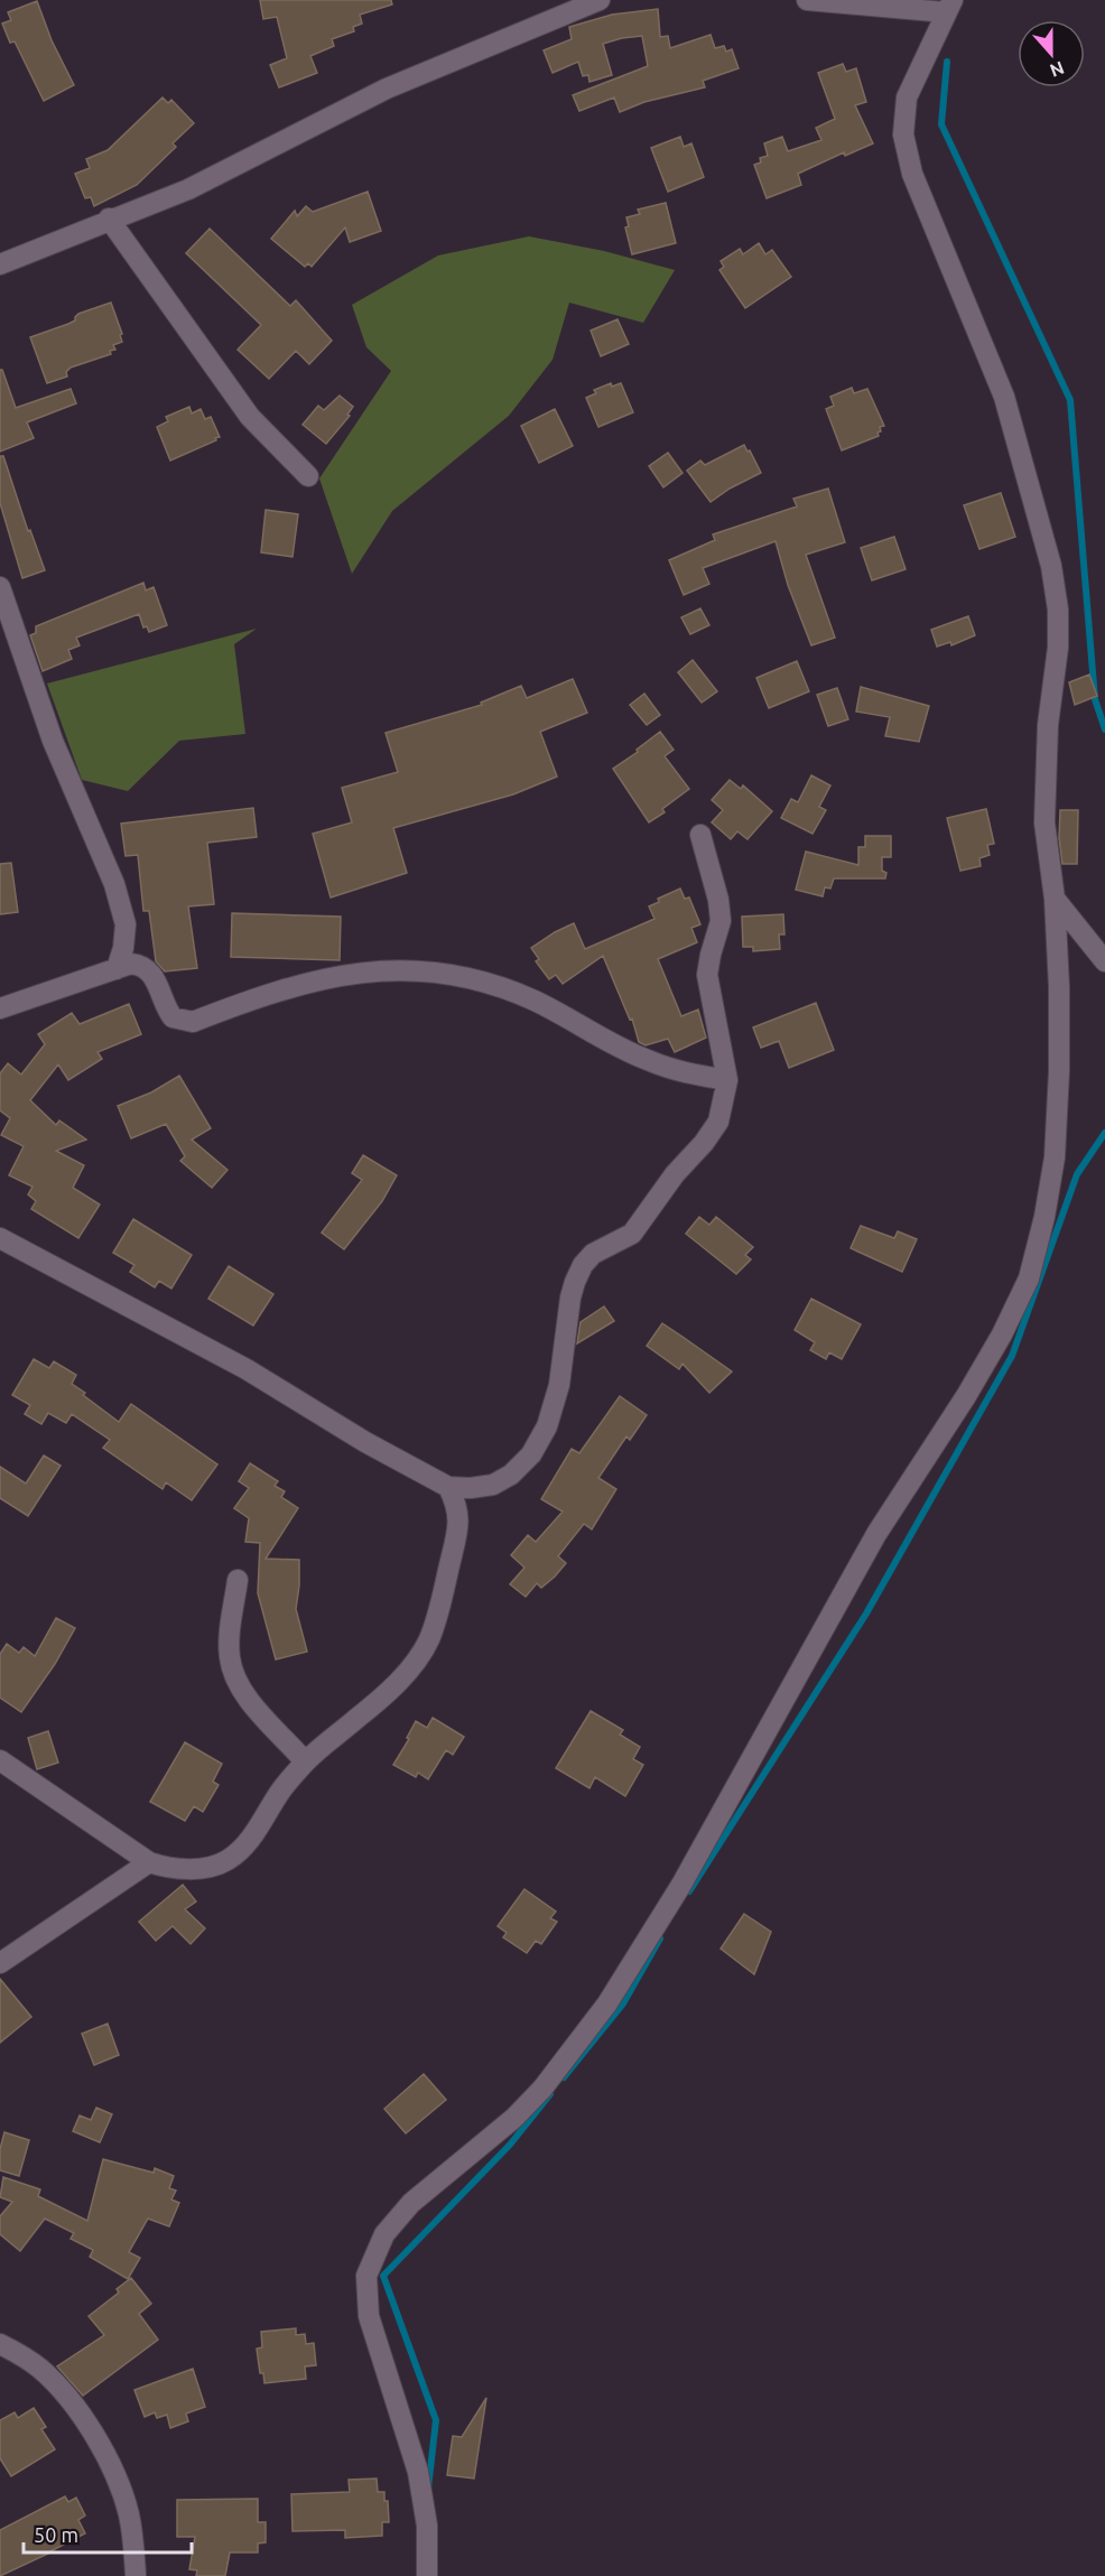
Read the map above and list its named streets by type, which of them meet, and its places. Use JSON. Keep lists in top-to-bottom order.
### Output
{
  "scale_bar": "50 m",
  "north": "bottom"
}
